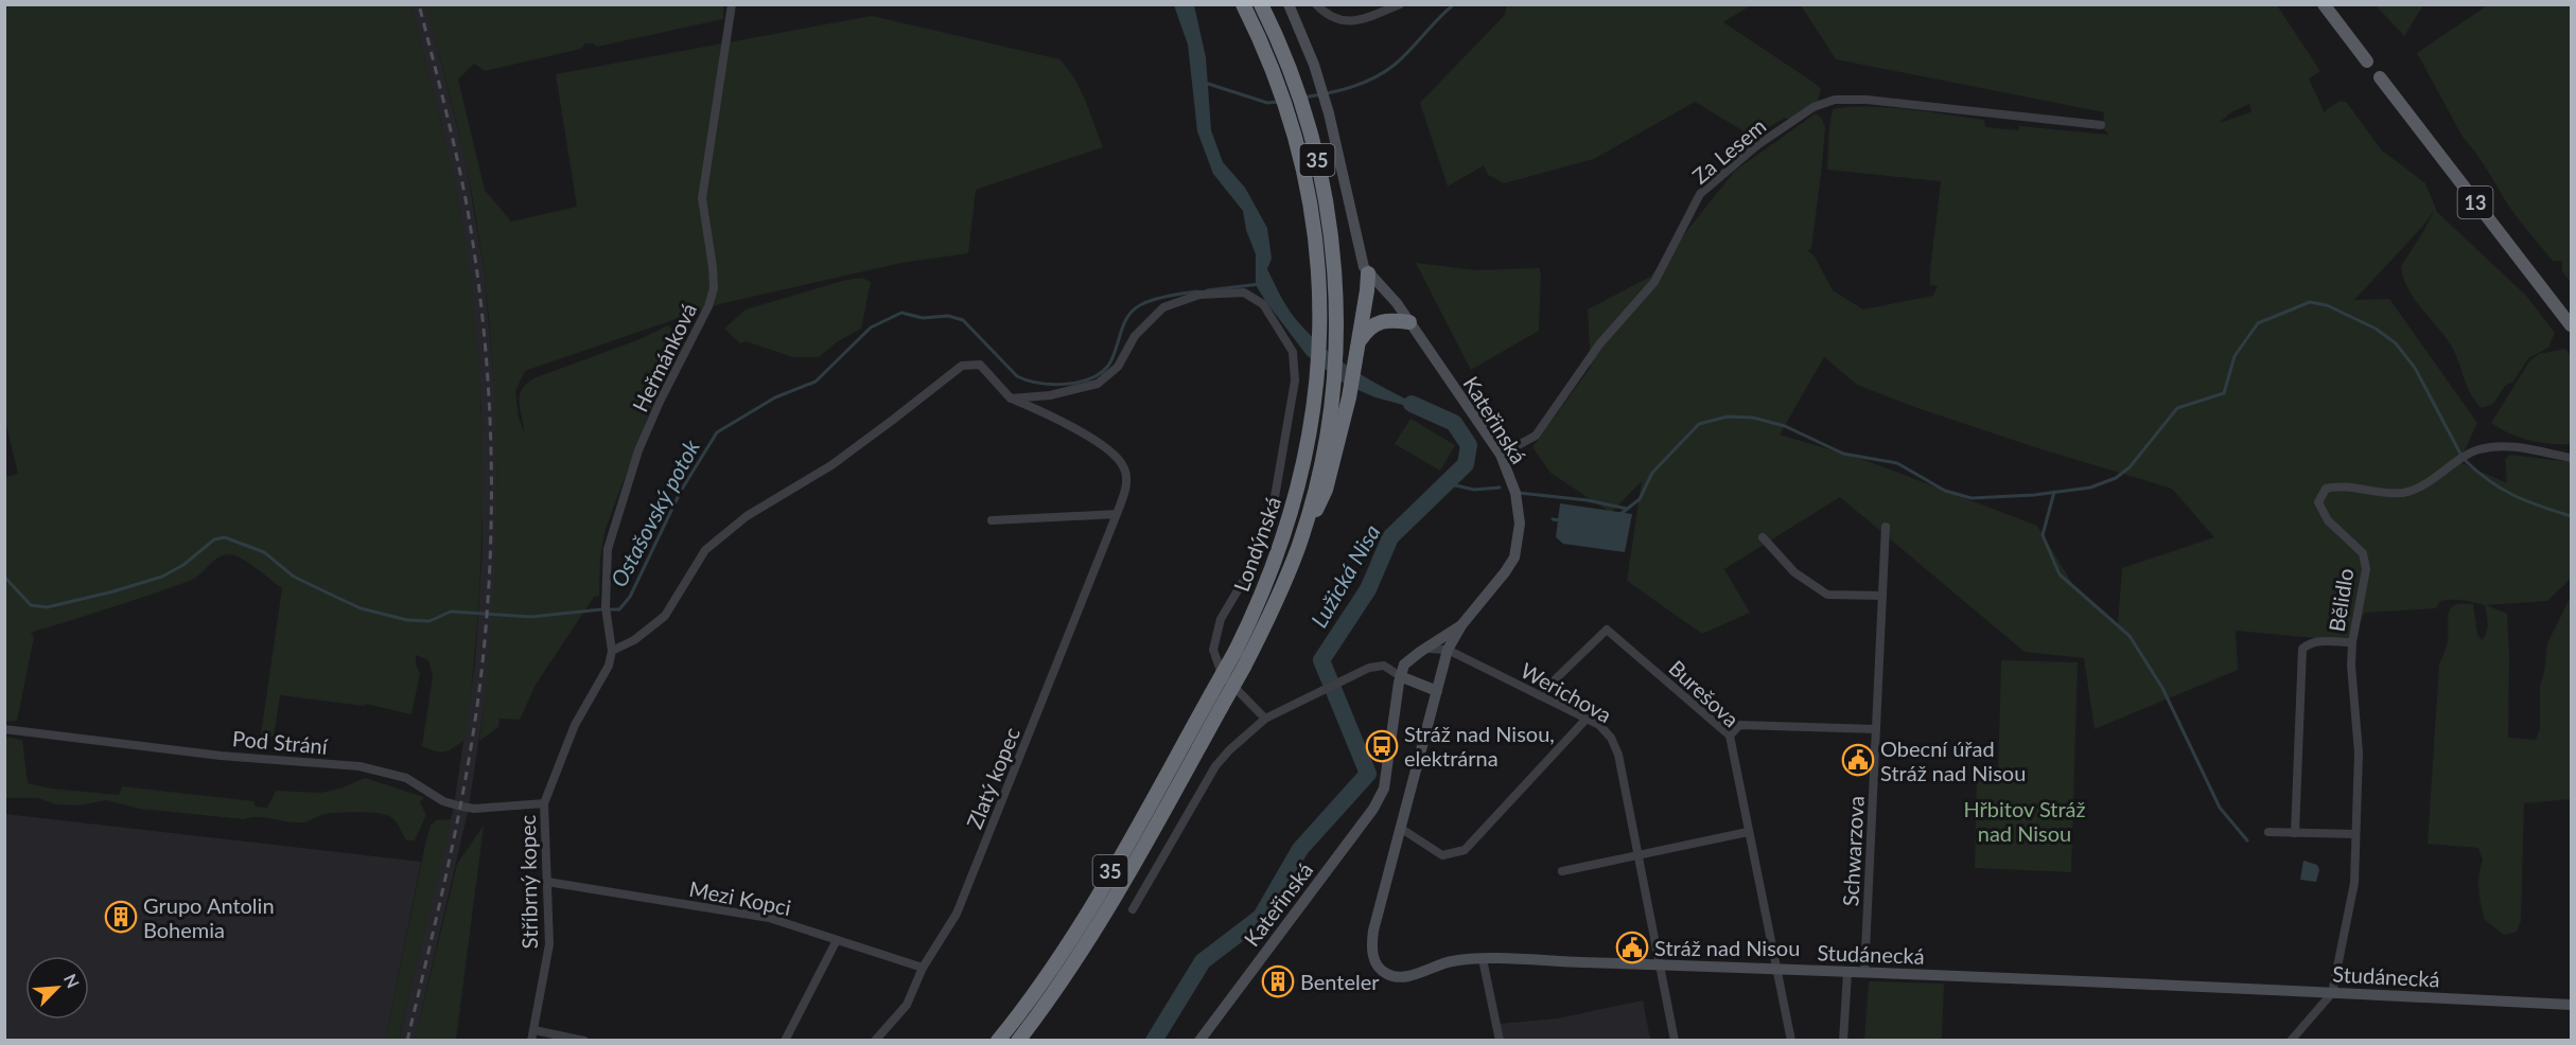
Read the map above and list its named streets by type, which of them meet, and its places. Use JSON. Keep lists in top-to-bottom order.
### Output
{
  "streets": {
    "highway": ["35", "Londýnská"],
    "main road": ["13"],
    "street": [
      "Za Lesem",
      "Heřmánková",
      "Kateřinská",
      "Bělidlo",
      "Werichova",
      "Burešova",
      "Pod Strání",
      "Zlatý kopec",
      "Schwarzova",
      "Stříbrný kopec",
      "Mezi Kopci",
      "Studánecká"
    ]
  },
  "crossings": [
    ["Za Lesem", "Kateřinská"],
    ["Heřmánková", "Zlatý kopec"],
    ["Heřmánková", "Stříbrný kopec"],
    ["Kateřinská", "Werichova"],
    ["Kateřinská", "Studánecká"],
    ["Bělidlo", "Studánecká"],
    ["Werichova", "Burešova"],
    ["Werichova", "Studánecká"],
    ["Burešova", "Studánecká"],
    ["Pod Strání", "Stříbrný kopec"],
    ["Zlatý kopec", "Stříbrný kopec"],
    ["Zlatý kopec", "Mezi Kopci"],
    ["Schwarzova", "Studánecká"],
    ["Stříbrný kopec", "Mezi Kopci"]
  ],
  "water": ["Ostašovský potok", "Lužická Nisa"],
  "parks": ["Hřbitov Stráž nad Nisou"],
  "places": {
    "bus stop": ["Stráž nad Nisou, elektrárna"],
    "public building": ["Obecní úřad Stráž nad Nisou", "Stráž nad Nisou"],
    "building": ["Grupo Antolin Bohemia", "Benteler"]
  },
  "north": "top right"
}
